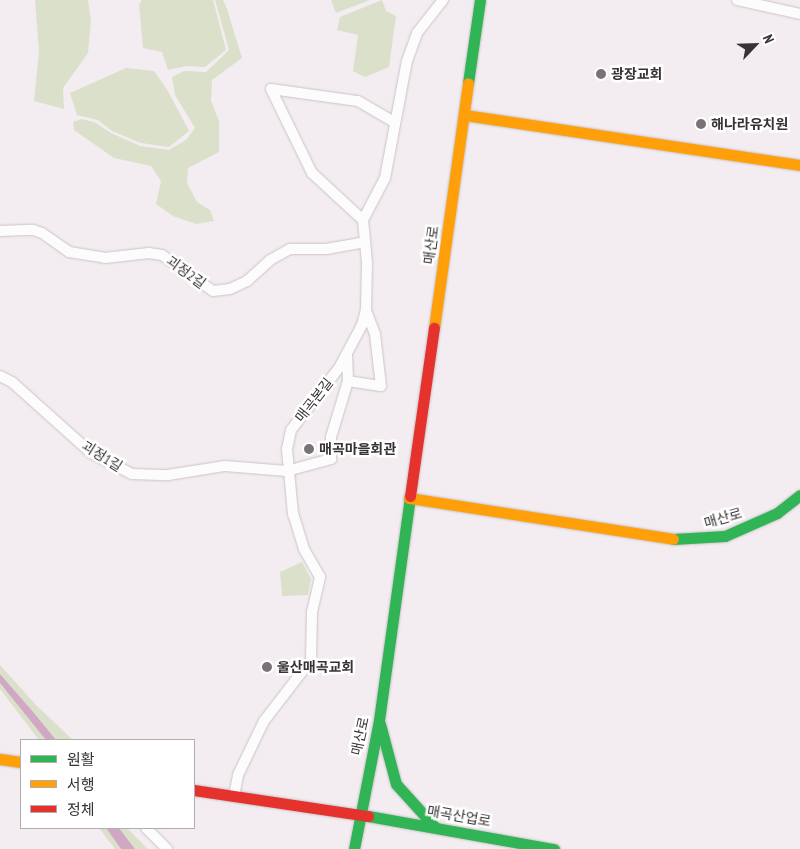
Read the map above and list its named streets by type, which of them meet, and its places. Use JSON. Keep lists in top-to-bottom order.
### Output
{
  "streets": {
    "street": [
      "매산로",
      "괴정2길",
      "매곡본길",
      "괴정1길",
      "매곡산업로"
    ]
  },
  "crossings": [
    ["매산로", "매곡산업로"],
    ["괴정2길", "매곡본길"],
    ["매곡본길", "괴정1길"]
  ],
  "places": [
    "광장교회",
    "해나라유치원",
    "매곡마을회관",
    "울산매곡교회"
  ],
  "legend": ["원활", "서행", "정체"],
  "north": "top right"
}
